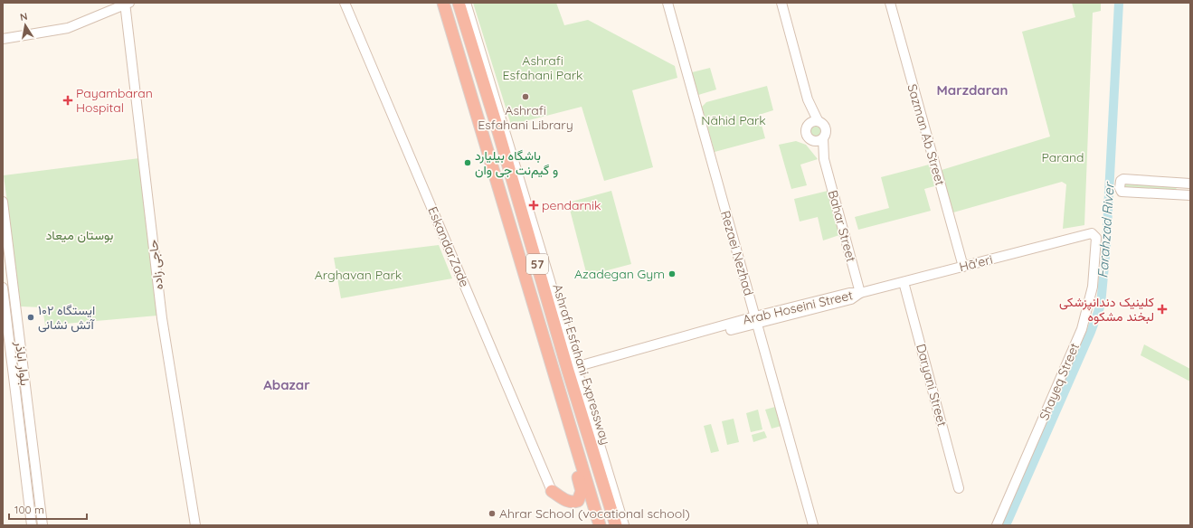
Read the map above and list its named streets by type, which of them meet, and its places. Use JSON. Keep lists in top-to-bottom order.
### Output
{
  "streets": {
    "highway": ["57", "Ashrafi Esfahani Expressway"],
    "street": [
      "Sazman Ab Street",
      "Bahar Street",
      "EskandarZade",
      "Rezaei Nezhad",
      "Hā'eri",
      "حاجی زاده",
      "Arab Hoseini Street",
      "بلوار اباذر",
      "Shayeq Street",
      "Daryani Street"
    ]
  },
  "crossings": [
    ["Sazman Ab Street", "Hā'eri"],
    ["Bahar Street", "Hā'eri"],
    ["Bahar Street", "Arab Hoseini Street"],
    ["Rezaei Nezhad", "Arab Hoseini Street"],
    ["Hā'eri", "Arab Hoseini Street"],
    ["Hā'eri", "Shayeq Street"],
    ["Hā'eri", "Daryani Street"],
    ["Arab Hoseini Street", "Ashrafi Esfahani Expressway"]
  ],
  "districts": ["Marzdaran", "Abazar"],
  "water": ["Farahzad River"],
  "parks": [
    "Ashrafi Esfahani Park",
    "Nāhid Park",
    "Parand",
    "بوستان میعاد",
    "Arghavan Park"
  ],
  "places": {
    "other": [
      "Ashrafi Esfahani Library",
      "باشگاه بیلیارد و گیم‌نت جی وان",
      "Azadegan Gym",
      "ایستگاه ۱۰۲ آتش نشانی",
      "Ahrar School (vocational school)"
    ],
    "health": ["Payambaran Hospital", "pendarnik", "کلینیک دندانپزشکی لبخند مشکوه"]
  },
  "scale_bar": "100 m",
  "north": "top"
}
